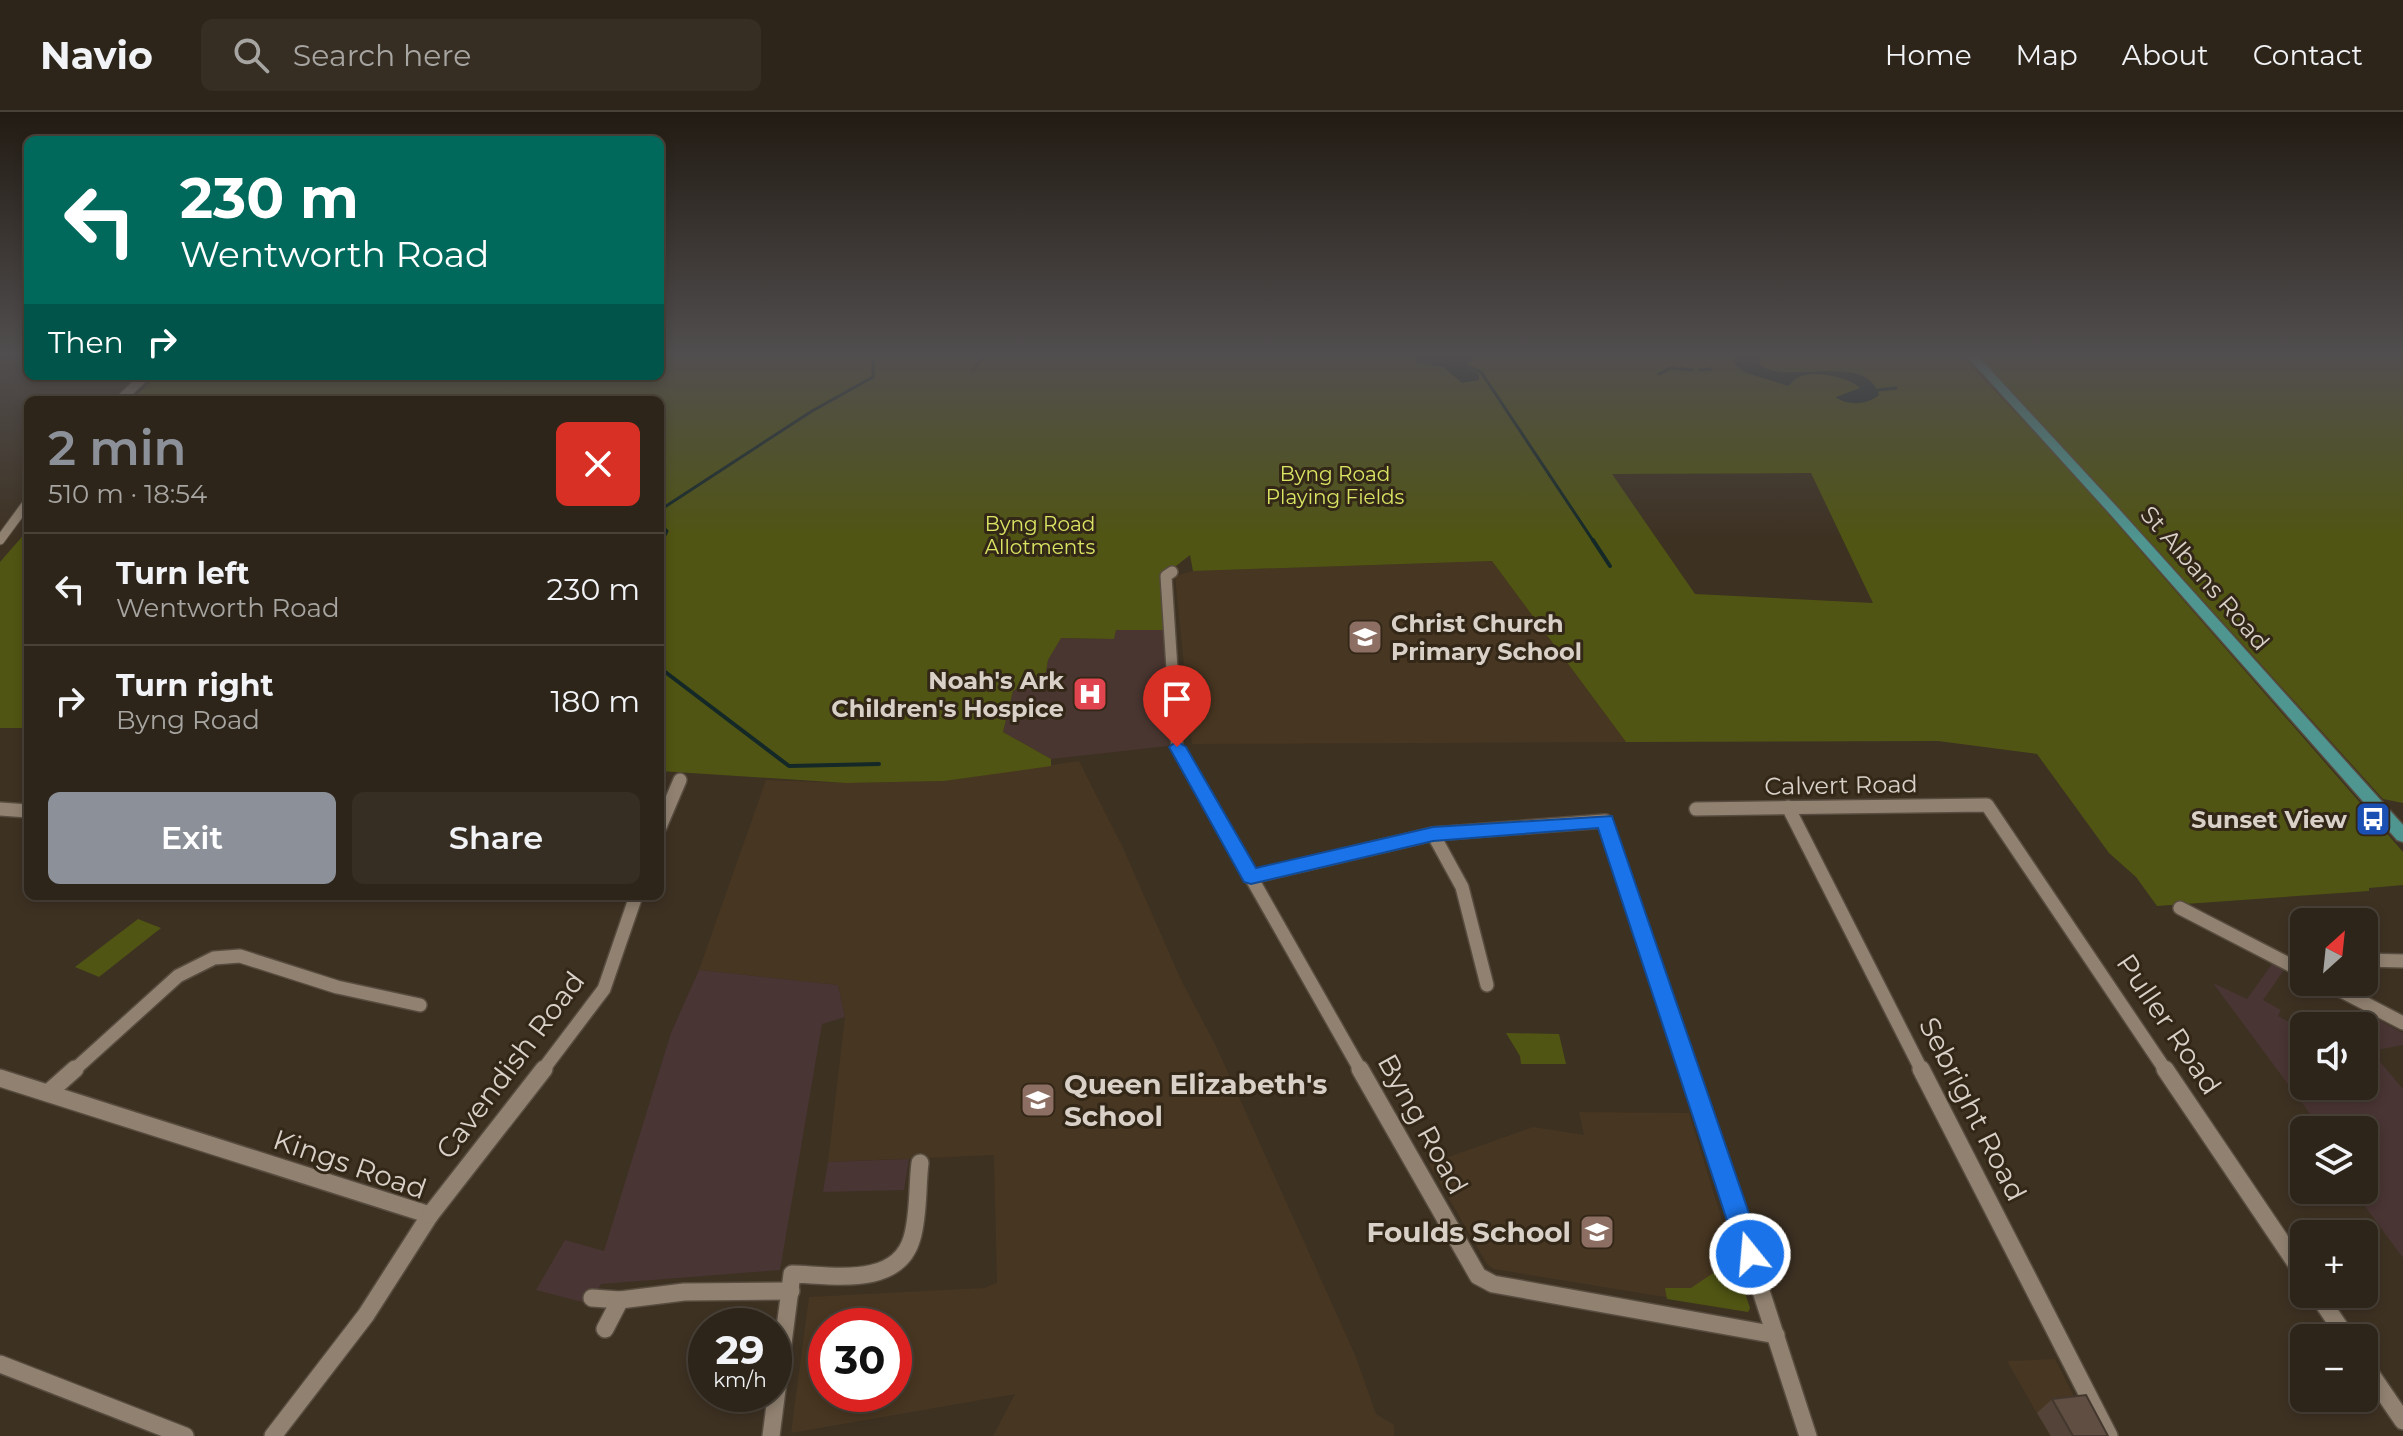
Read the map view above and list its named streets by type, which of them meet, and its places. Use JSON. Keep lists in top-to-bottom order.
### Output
{
  "streets": {
    "main road": ["St Albans Road"],
    "street": [
      "Calvert Road",
      "Puller Road",
      "Cavendish Road",
      "Sebright Road",
      "Byng Road",
      "Kings Road"
    ]
  },
  "crossings": [
    ["Calvert Road", "Puller Road"],
    ["Calvert Road", "Sebright Road"],
    ["Cavendish Road", "Kings Road"]
  ],
  "parks": ["Byng Road Playing Fields", "Byng Road Allotments"],
  "places": {
    "school or university": ["Christ Church Primary School", "Queen Elizabeth's School", "Foulds School"],
    "hospital": ["Noah's Ark Children's Hospice"],
    "bus stop": ["Sunset View"]
  },
  "north": "top right",
  "page": {
    "header": "Navio",
    "search": "Search here",
    "nav": [
      "Home",
      "Map",
      "About",
      "Contact"
    ],
    "turn": ["230 m", "Wentworth Road"],
    "then": "Then",
    "heading": ["2 min", "510 m · 18:54"],
    "list": [
      {
        "name": "Turn left",
        "note": "Wentworth Road",
        "value": "230 m"
      },
      {
        "name": "Turn right",
        "note": "Byng Road",
        "value": "180 m"
      }
    ],
    "buttons": ["Exit", "Share"],
    "map_buttons": ["+", "−"],
    "speed": "29 km/h",
    "limit": "30"
  }
}
